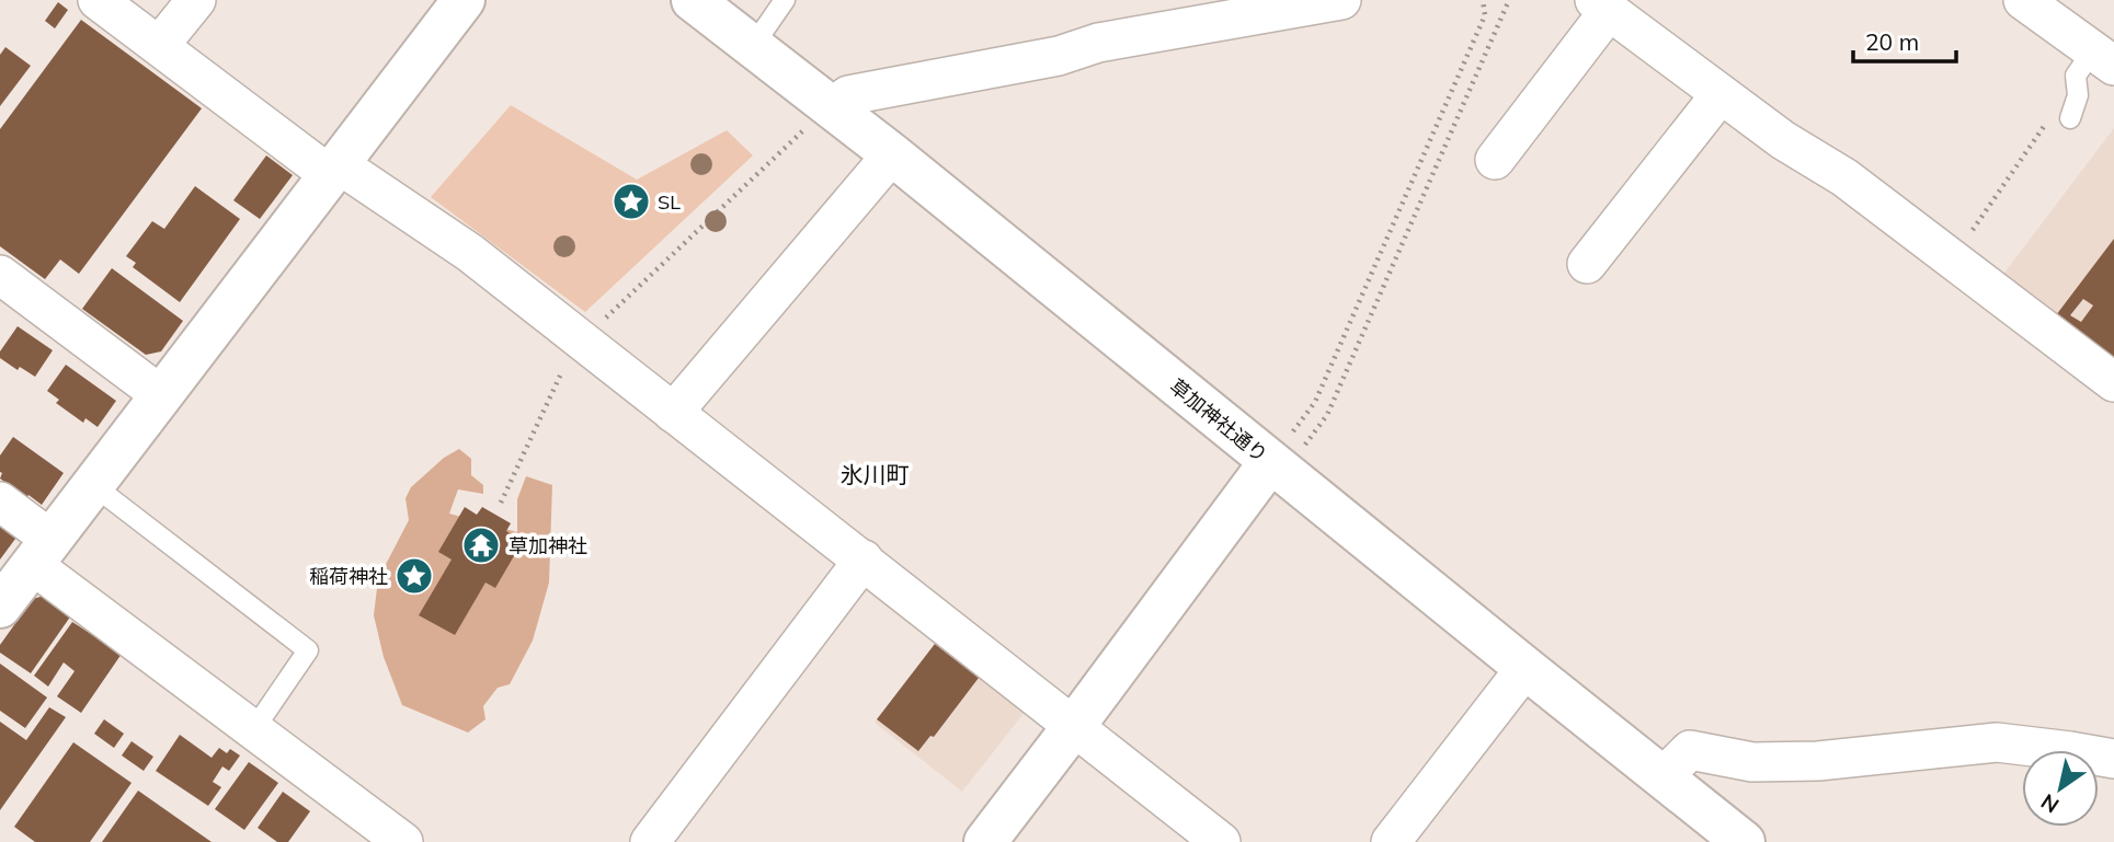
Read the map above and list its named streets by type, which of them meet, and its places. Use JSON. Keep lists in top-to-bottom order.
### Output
{
  "streets": {
    "street": ["草加神社通り"]
  },
  "districts": ["氷川町"],
  "places": {
    "place": ["SL", "稲荷神社"],
    "temple": ["草加神社"]
  },
  "scale_bar": "20 m",
  "north": "bottom left"
}
